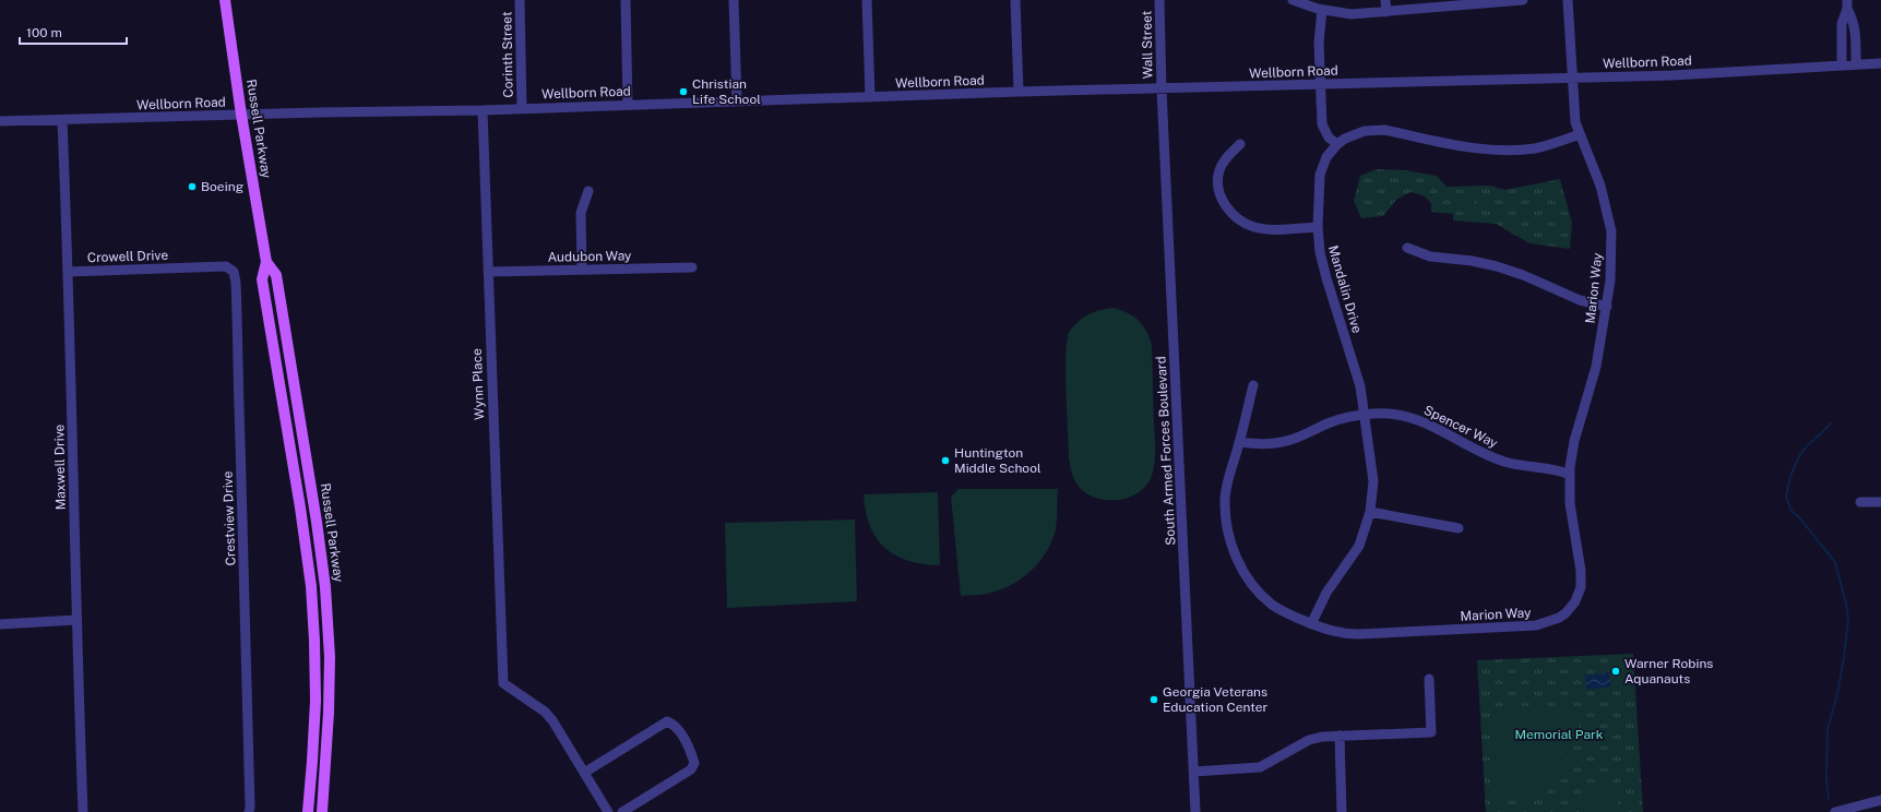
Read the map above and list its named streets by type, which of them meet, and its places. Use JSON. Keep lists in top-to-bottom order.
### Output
{
  "streets": {
    "main road": ["Russell Parkway"],
    "street": [
      "Wall Street",
      "Corinth Street",
      "Wellborn Road",
      "Crowell Drive",
      "Audubon Way",
      "Marion Way",
      "Mandalin Drive",
      "Wynn Place",
      "Spencer Way",
      "South Armed Forces Boulevard",
      "Maxwell Drive",
      "Crestview Drive"
    ]
  },
  "crossings": [
    ["Wall Street", "Wellborn Road"],
    ["Wall Street", "South Armed Forces Boulevard"],
    ["Corinth Street", "Wellborn Road"],
    ["Wellborn Road", "Russell Parkway"],
    ["Wellborn Road", "Marion Way"],
    ["Wellborn Road", "Wynn Place"],
    ["Wellborn Road", "South Armed Forces Boulevard"],
    ["Wellborn Road", "Maxwell Drive"],
    ["Crowell Drive", "Maxwell Drive"],
    ["Crowell Drive", "Crestview Drive"],
    ["Audubon Way", "Wynn Place"],
    ["Marion Way", "Mandalin Drive"],
    ["Marion Way", "Spencer Way"],
    ["Mandalin Drive", "Spencer Way"]
  ],
  "parks": ["Memorial Park"],
  "places": [
    "Christian Life School",
    "Boeing",
    "Huntington Middle School",
    "Warner Robins Aquanauts",
    "Georgia Veterans Education Center"
  ],
  "scale_bar": "100 m"
}
